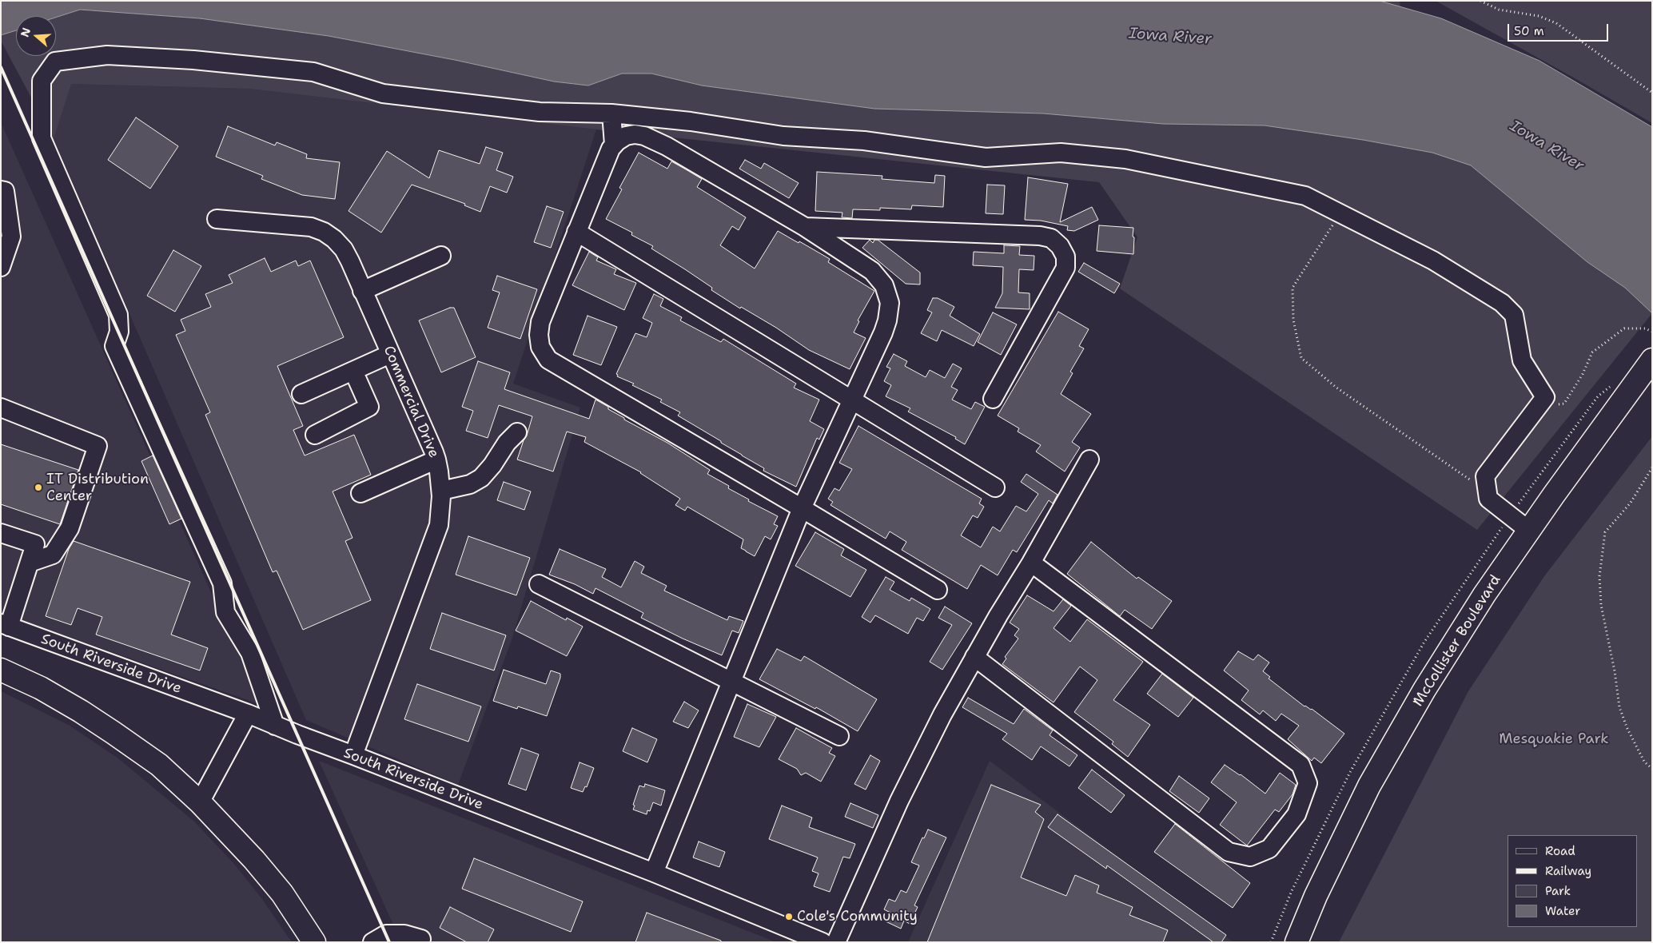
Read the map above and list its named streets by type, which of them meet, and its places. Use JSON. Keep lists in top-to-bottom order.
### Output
{
  "streets": {
    "main road": ["McCollister Boulevard"],
    "street": ["Commercial Drive", "South Riverside Drive"]
  },
  "crossings": [
    ["Commercial Drive", "South Riverside Drive"]
  ],
  "water": ["Iowa River"],
  "parks": ["Mesquakie Park"],
  "places": ["IT Distribution Center", "Cole's Community"],
  "legend": [
    "Road",
    "Railway",
    "Park",
    "Water"
  ],
  "scale_bar": "50 m",
  "north": "left"
}
